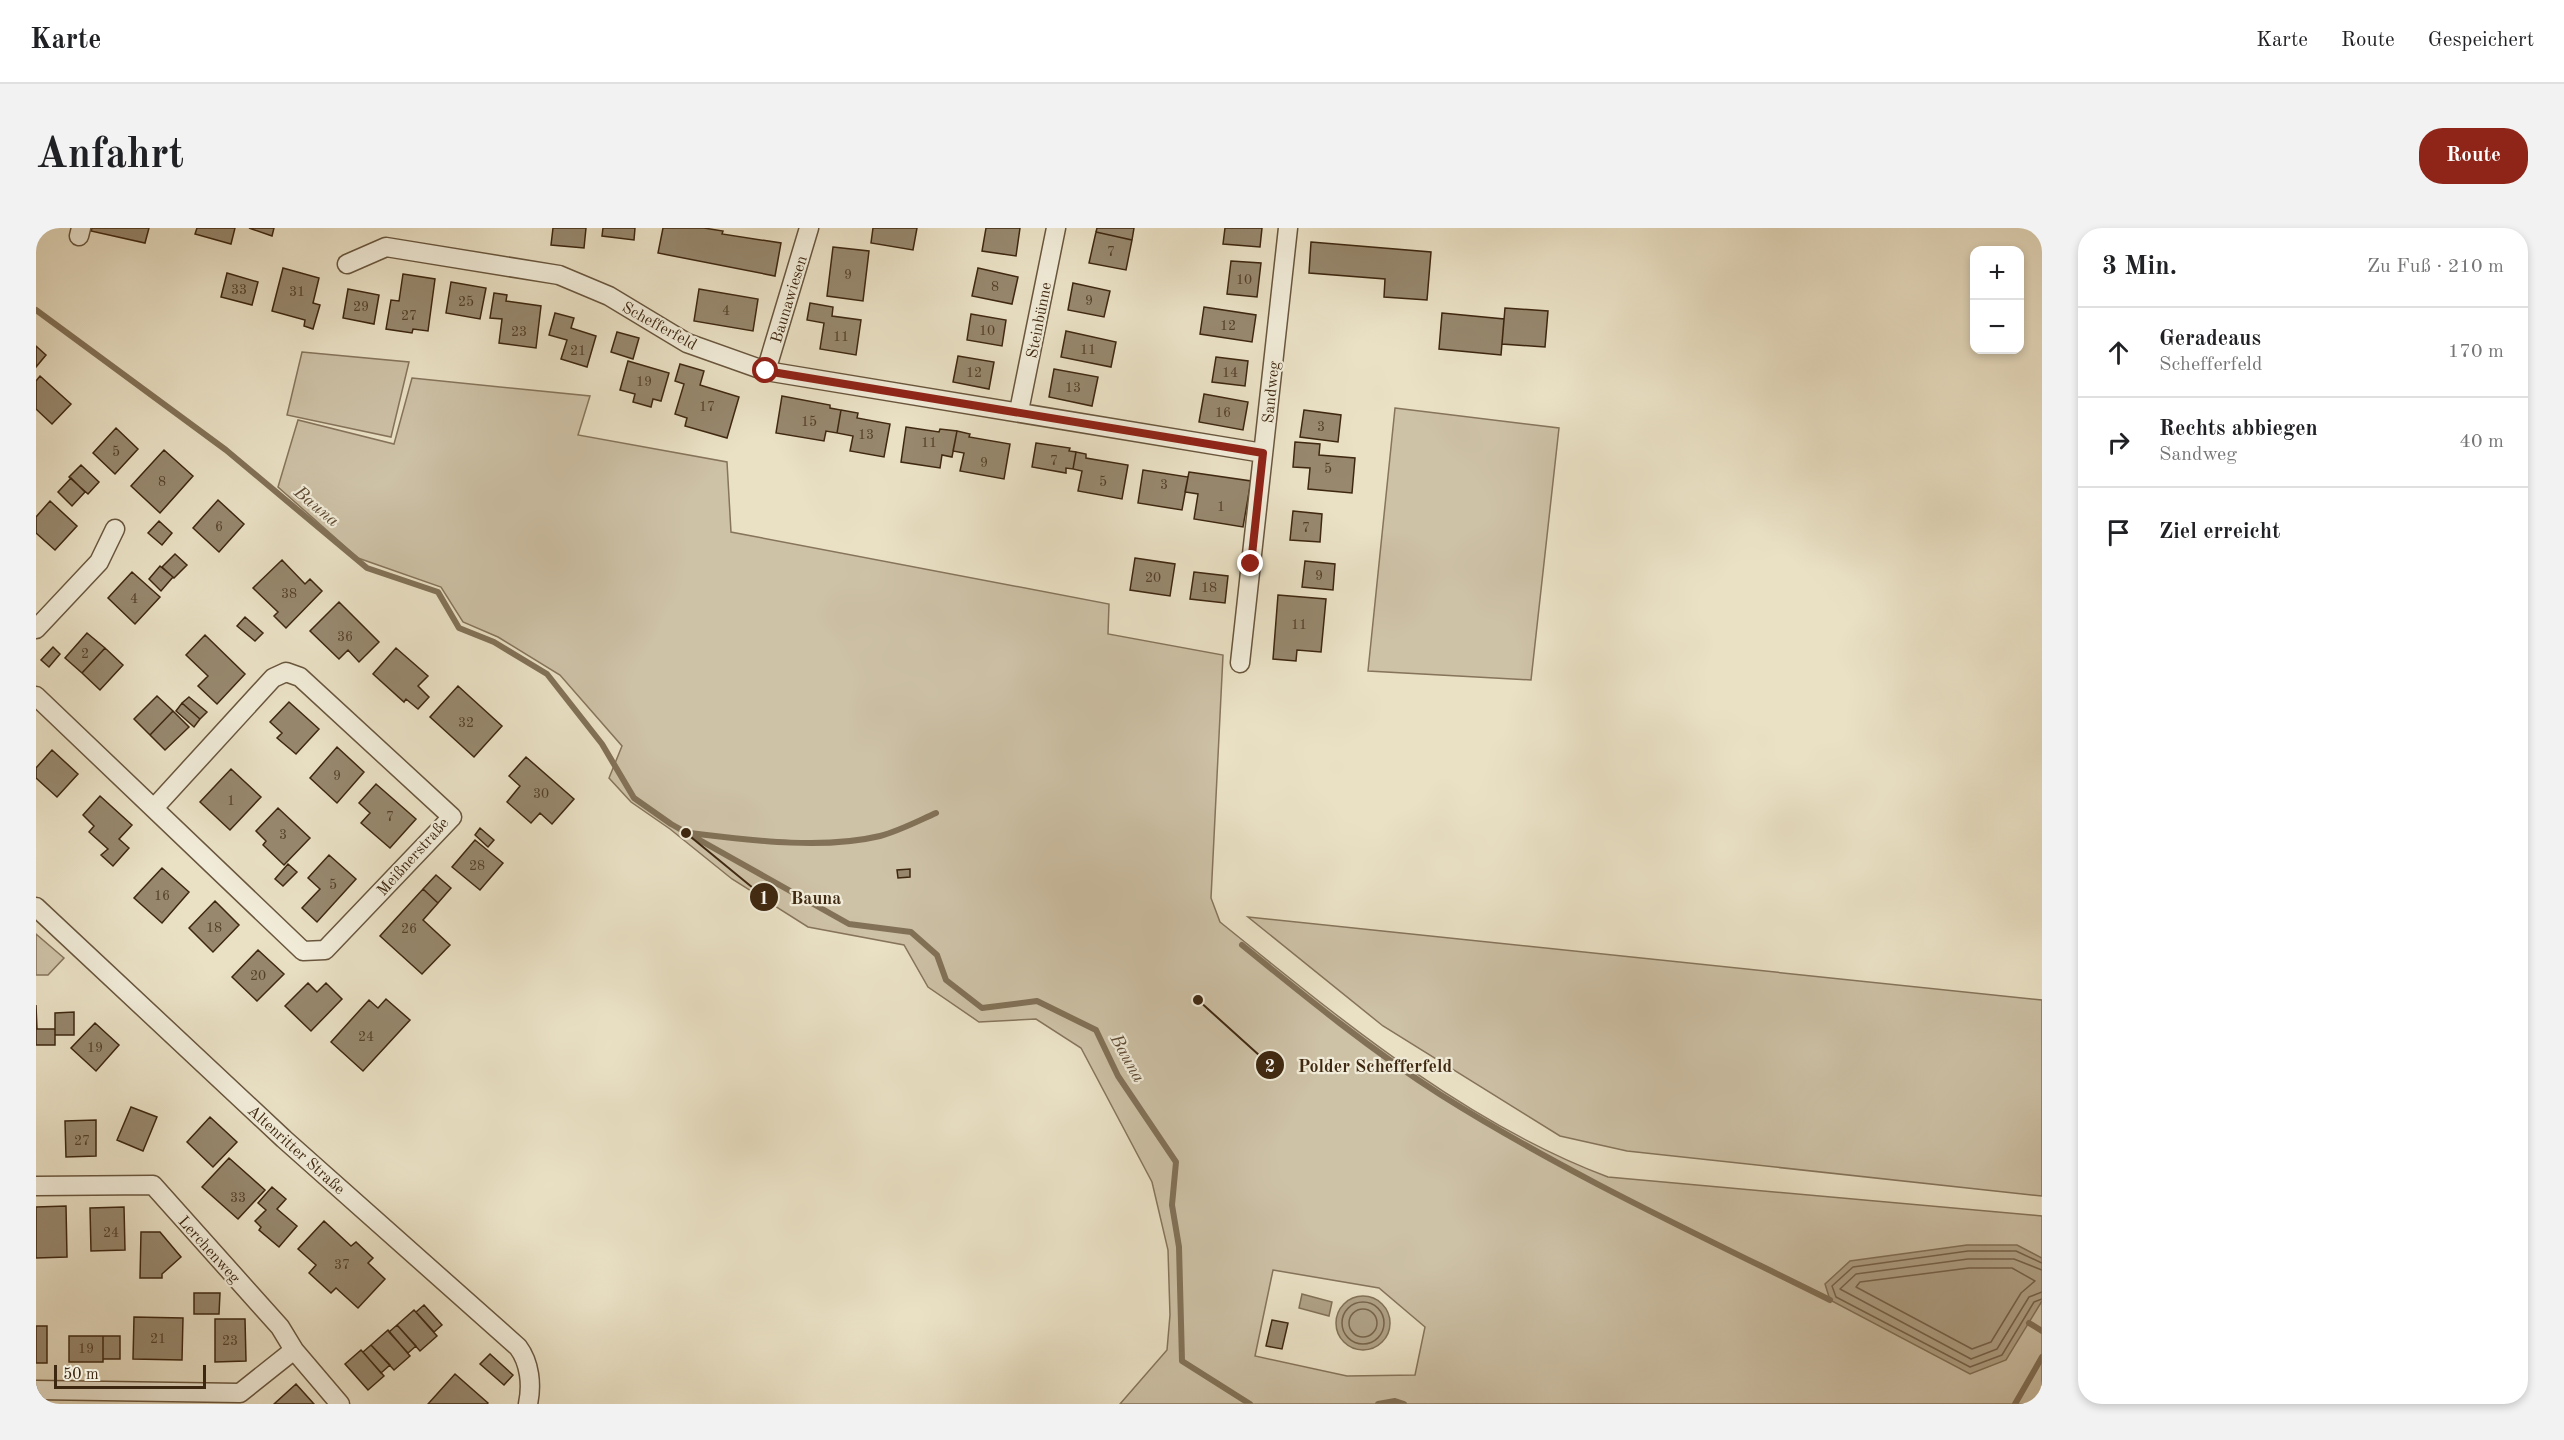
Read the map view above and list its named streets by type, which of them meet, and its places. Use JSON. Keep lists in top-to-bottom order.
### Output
{
  "streets": {
    "street": [
      "Baunawiesen",
      "Steinbünne",
      "Schefferfeld",
      "Sandweg",
      "Meißnerstraße",
      "Altenritter Straße",
      "Lerchenweg"
    ]
  },
  "crossings": [
    ["Baunawiesen", "Schefferfeld"],
    ["Steinbünne", "Schefferfeld"],
    ["Schefferfeld", "Sandweg"]
  ],
  "water": ["Bauna"],
  "places": ["Bauna", "Polder Schefferfeld"],
  "house_numbers": [
    "7",
    "9",
    "10",
    "8",
    "33",
    "31",
    "9",
    "25",
    "29",
    "4",
    "27",
    "12",
    "10",
    "23",
    "11",
    "11",
    "21",
    "12",
    "14",
    "19",
    "13",
    "17",
    "16",
    "15",
    "3",
    "13",
    "11",
    "5",
    "7",
    "9",
    "5",
    "8",
    "5",
    "3",
    "1",
    "6",
    "7",
    "9",
    "20",
    "18",
    "38",
    "4",
    "11",
    "36",
    "2",
    "32",
    "9",
    "30",
    "1",
    "7",
    "3",
    "28",
    "5",
    "16",
    "18",
    "26",
    "20",
    "24",
    "19",
    "27",
    "33",
    "24",
    "37",
    "21",
    "23",
    "19"
  ],
  "scale_bar": "50 m",
  "page": {
    "header": "Karte",
    "nav": ["Karte", "Route", "Gespeichert"],
    "buttons": "Route",
    "title": "Anfahrt",
    "heading": ["3 Min.", "Zu Fuß · 210 m"],
    "map_buttons": ["+", "−"],
    "list": [
      ["Geradeaus", "Schefferfeld", "170 m"],
      ["Rechts abbiegen", "Sandweg", "40 m"],
      "Ziel erreicht"
    ],
    "scale": "50 m"
  }
}
